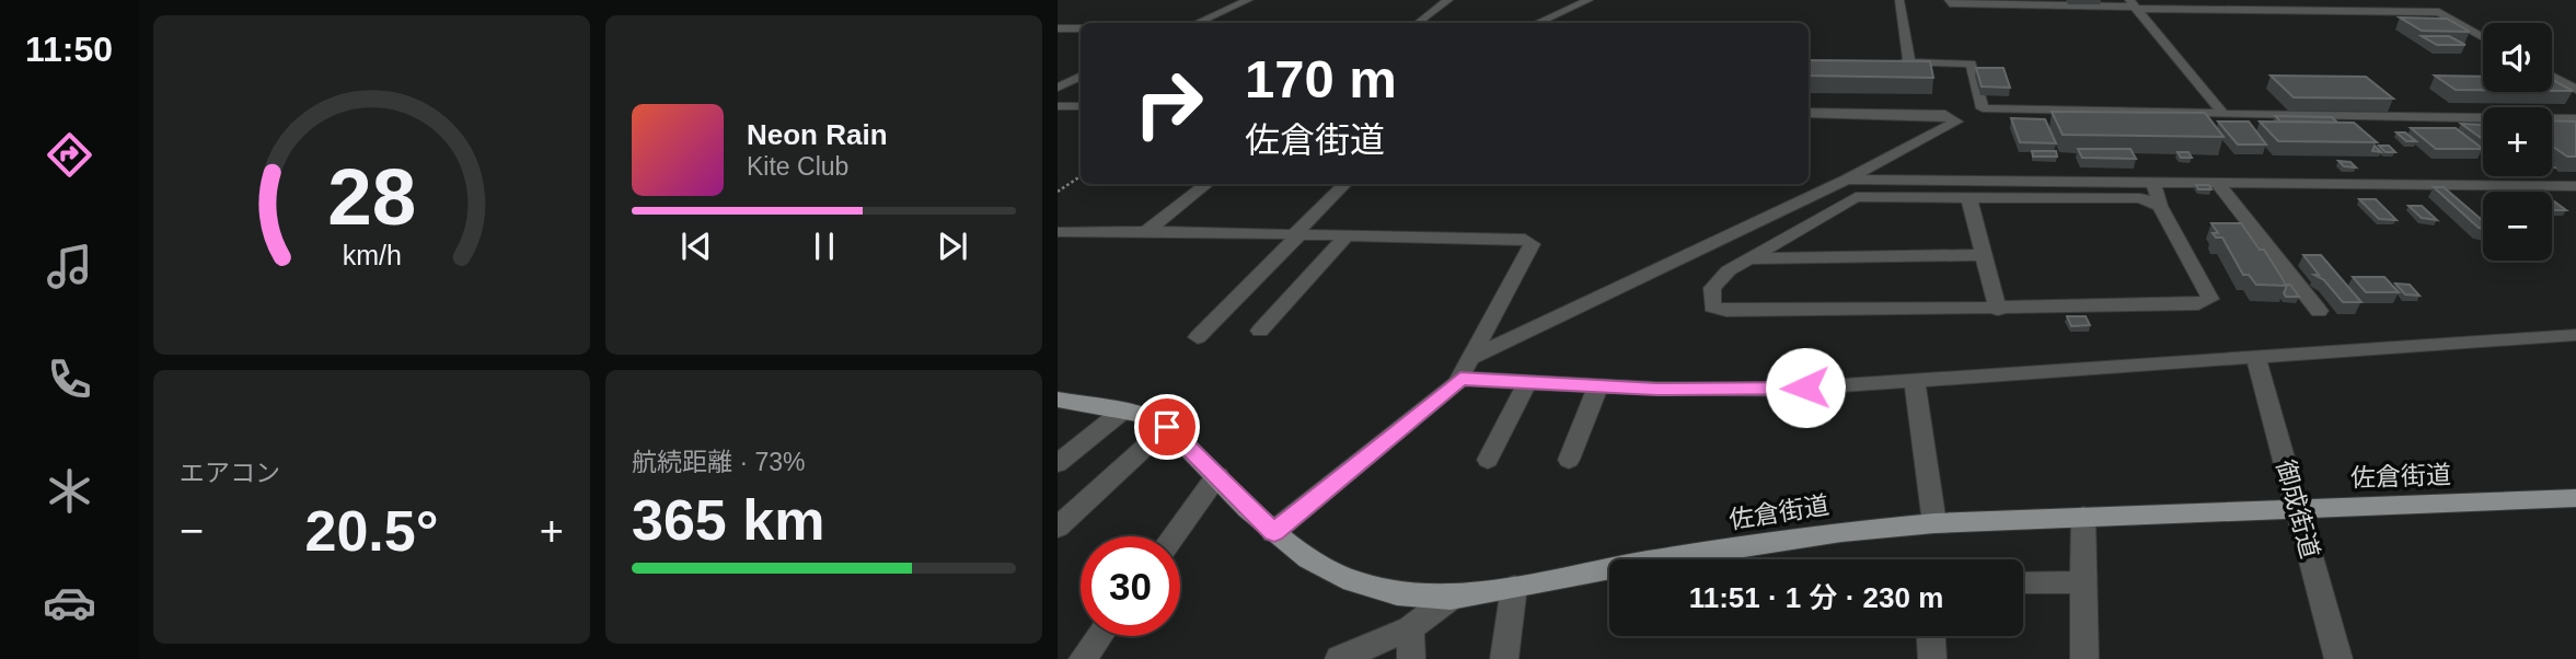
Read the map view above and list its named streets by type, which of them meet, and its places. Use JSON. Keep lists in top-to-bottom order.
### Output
{
  "streets": {
    "main road": ["佐倉街道"],
    "street": ["御成街道"]
  },
  "crossings": [
    ["佐倉街道", "御成街道"]
  ],
  "page": {
    "tabs": "11:50",
    "map_buttons": ["+", "−"],
    "turn": ["170 m", "佐倉街道"],
    "song": ["Neon Rain", "Kite Club"],
    "tile": [
      "エアコン",
      ["航続距離 · 73%", "365 km"]
    ],
    "heat": ["−", "20.5°", "+"],
    "limit": "30",
    "trip": "11:51 · 1 分 · 230 m",
    "gauge": ["28", "km/h"]
  }
}
